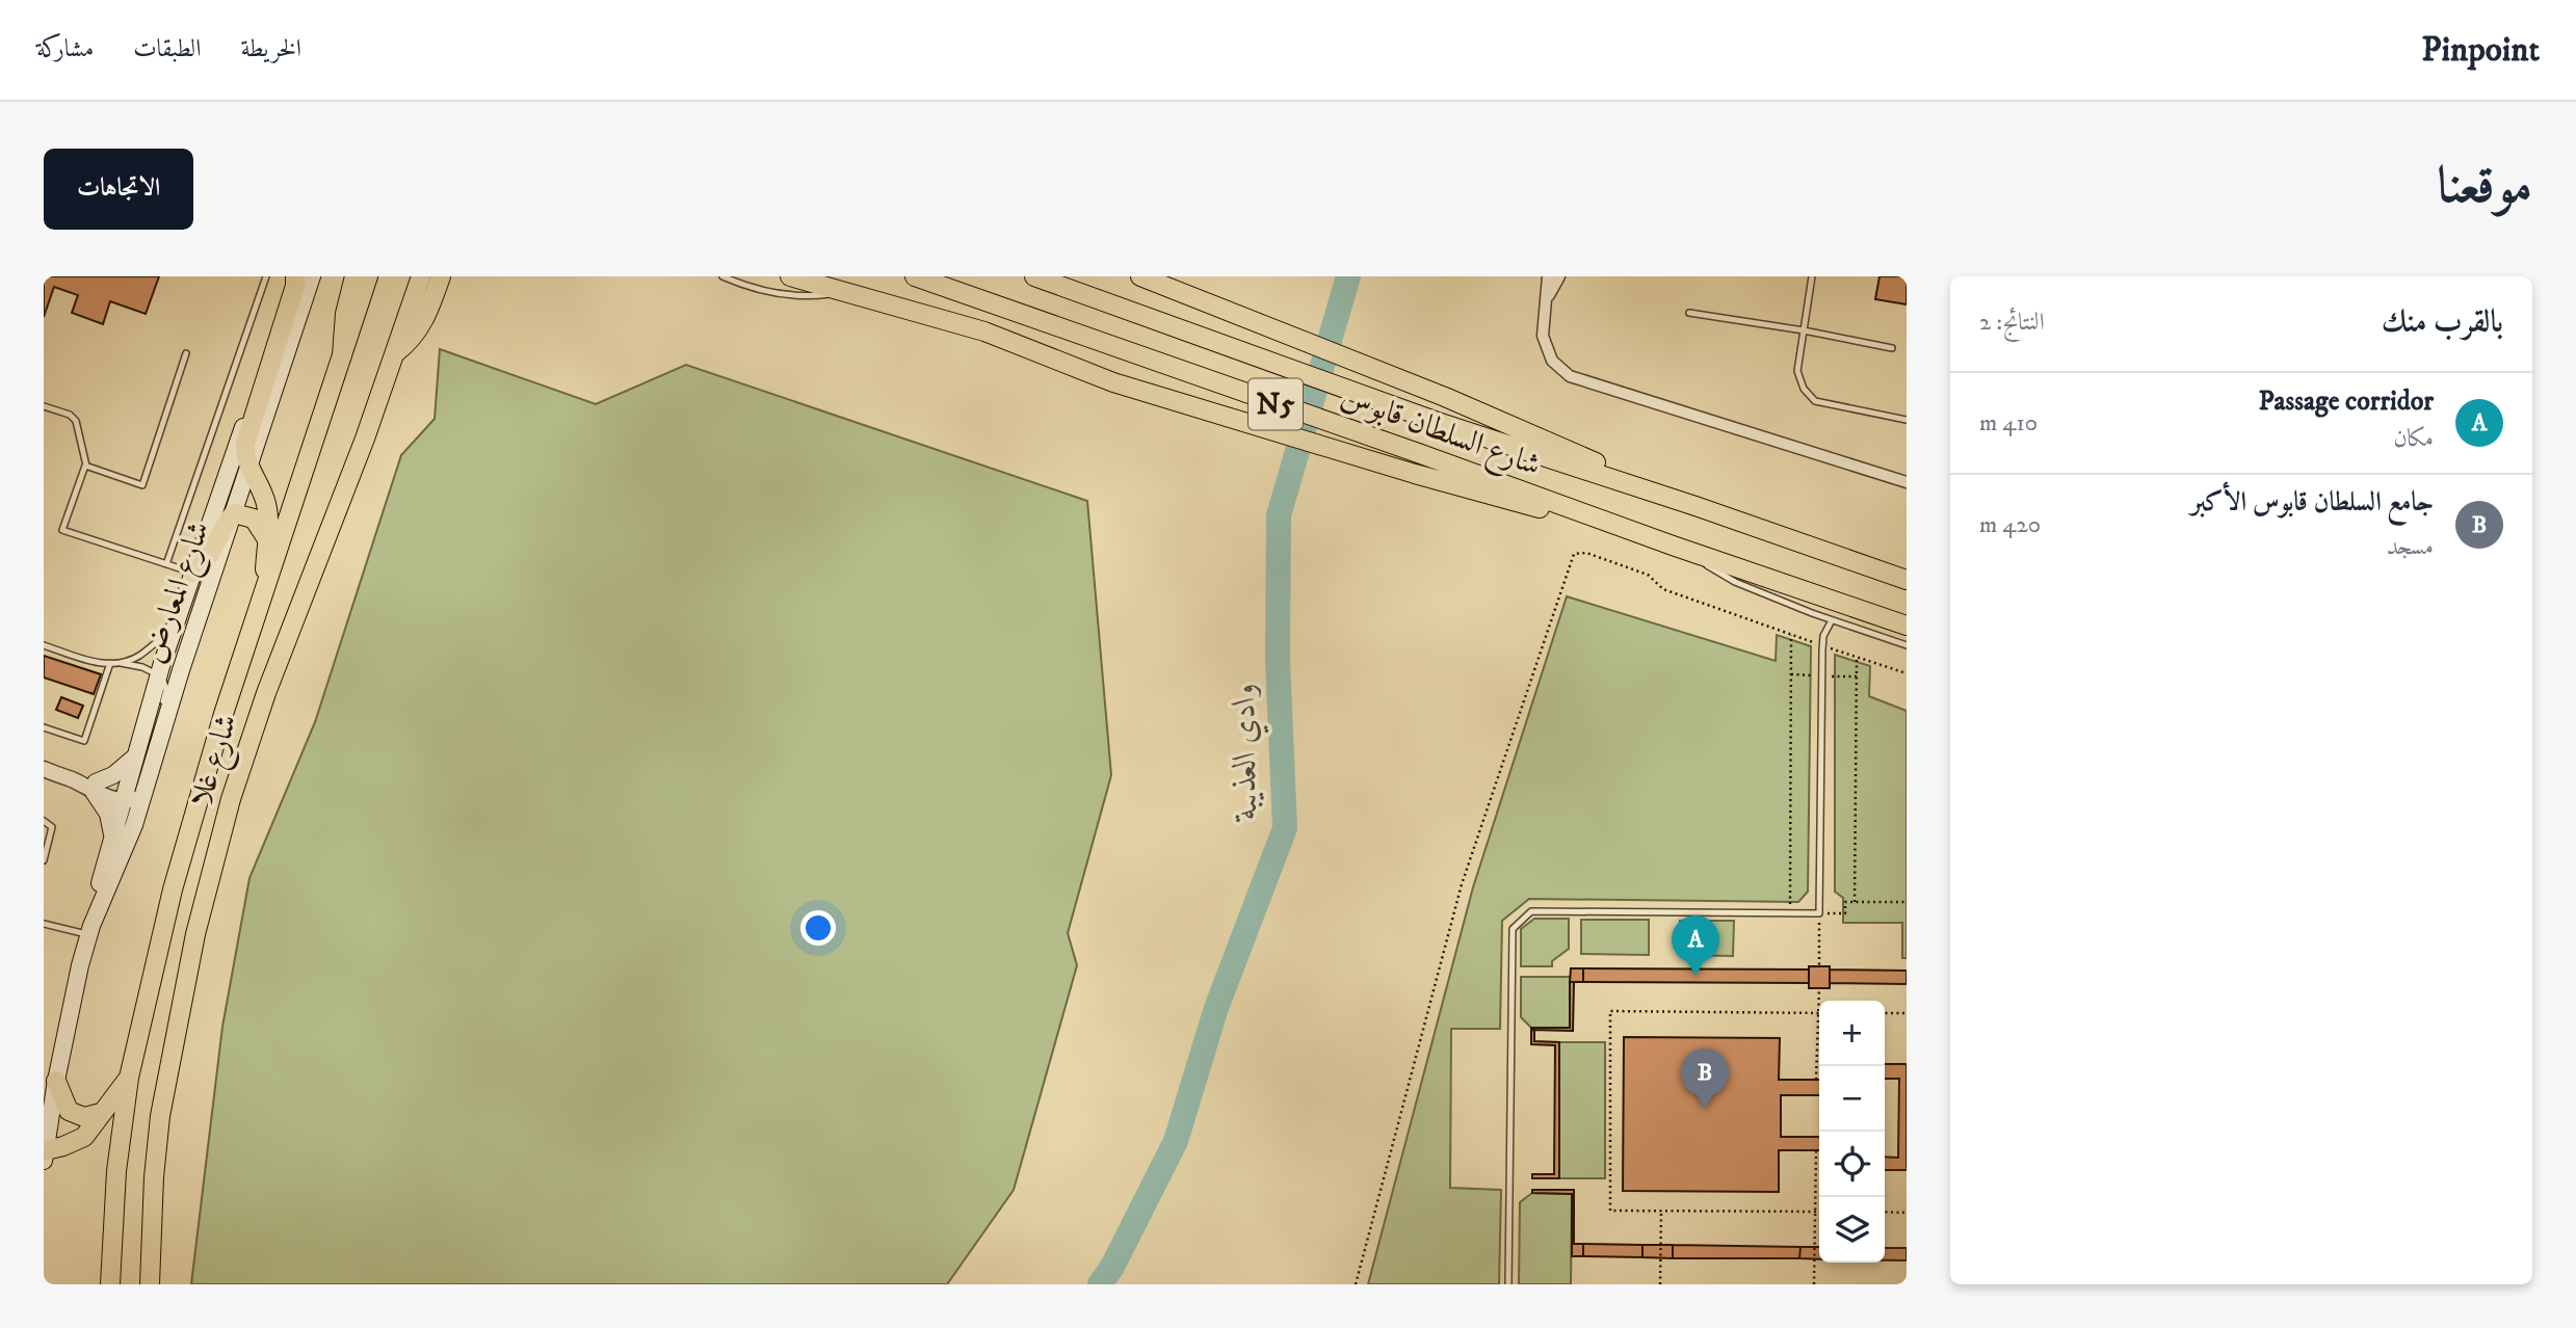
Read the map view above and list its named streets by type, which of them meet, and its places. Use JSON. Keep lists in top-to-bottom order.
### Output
{
  "streets": {
    "main road": [
      "N5",
      "شارع السلطان قابوس",
      "شارع المعارض",
      "شارع غلا"
    ]
  },
  "water": ["وادي العذيبة"],
  "page": {
    "header": "Pinpoint",
    "nav": ["الخريطة", "الطبقات", "مشاركة"],
    "title": "موقعنا",
    "buttons": "الاتجاهات",
    "heading": ["بالقرب منك", "النتائج: 2"],
    "list": [
      {
        "mark": "A",
        "name": "Passage corridor",
        "note": "مكان",
        "value": "410 m"
      },
      {
        "mark": "B",
        "name": "جامع السلطان قابوس الأكبر",
        "note": "مسجد",
        "value": "420 m"
      }
    ],
    "pins": ["A", "B"],
    "map_buttons": ["+", "−"]
  }
}
